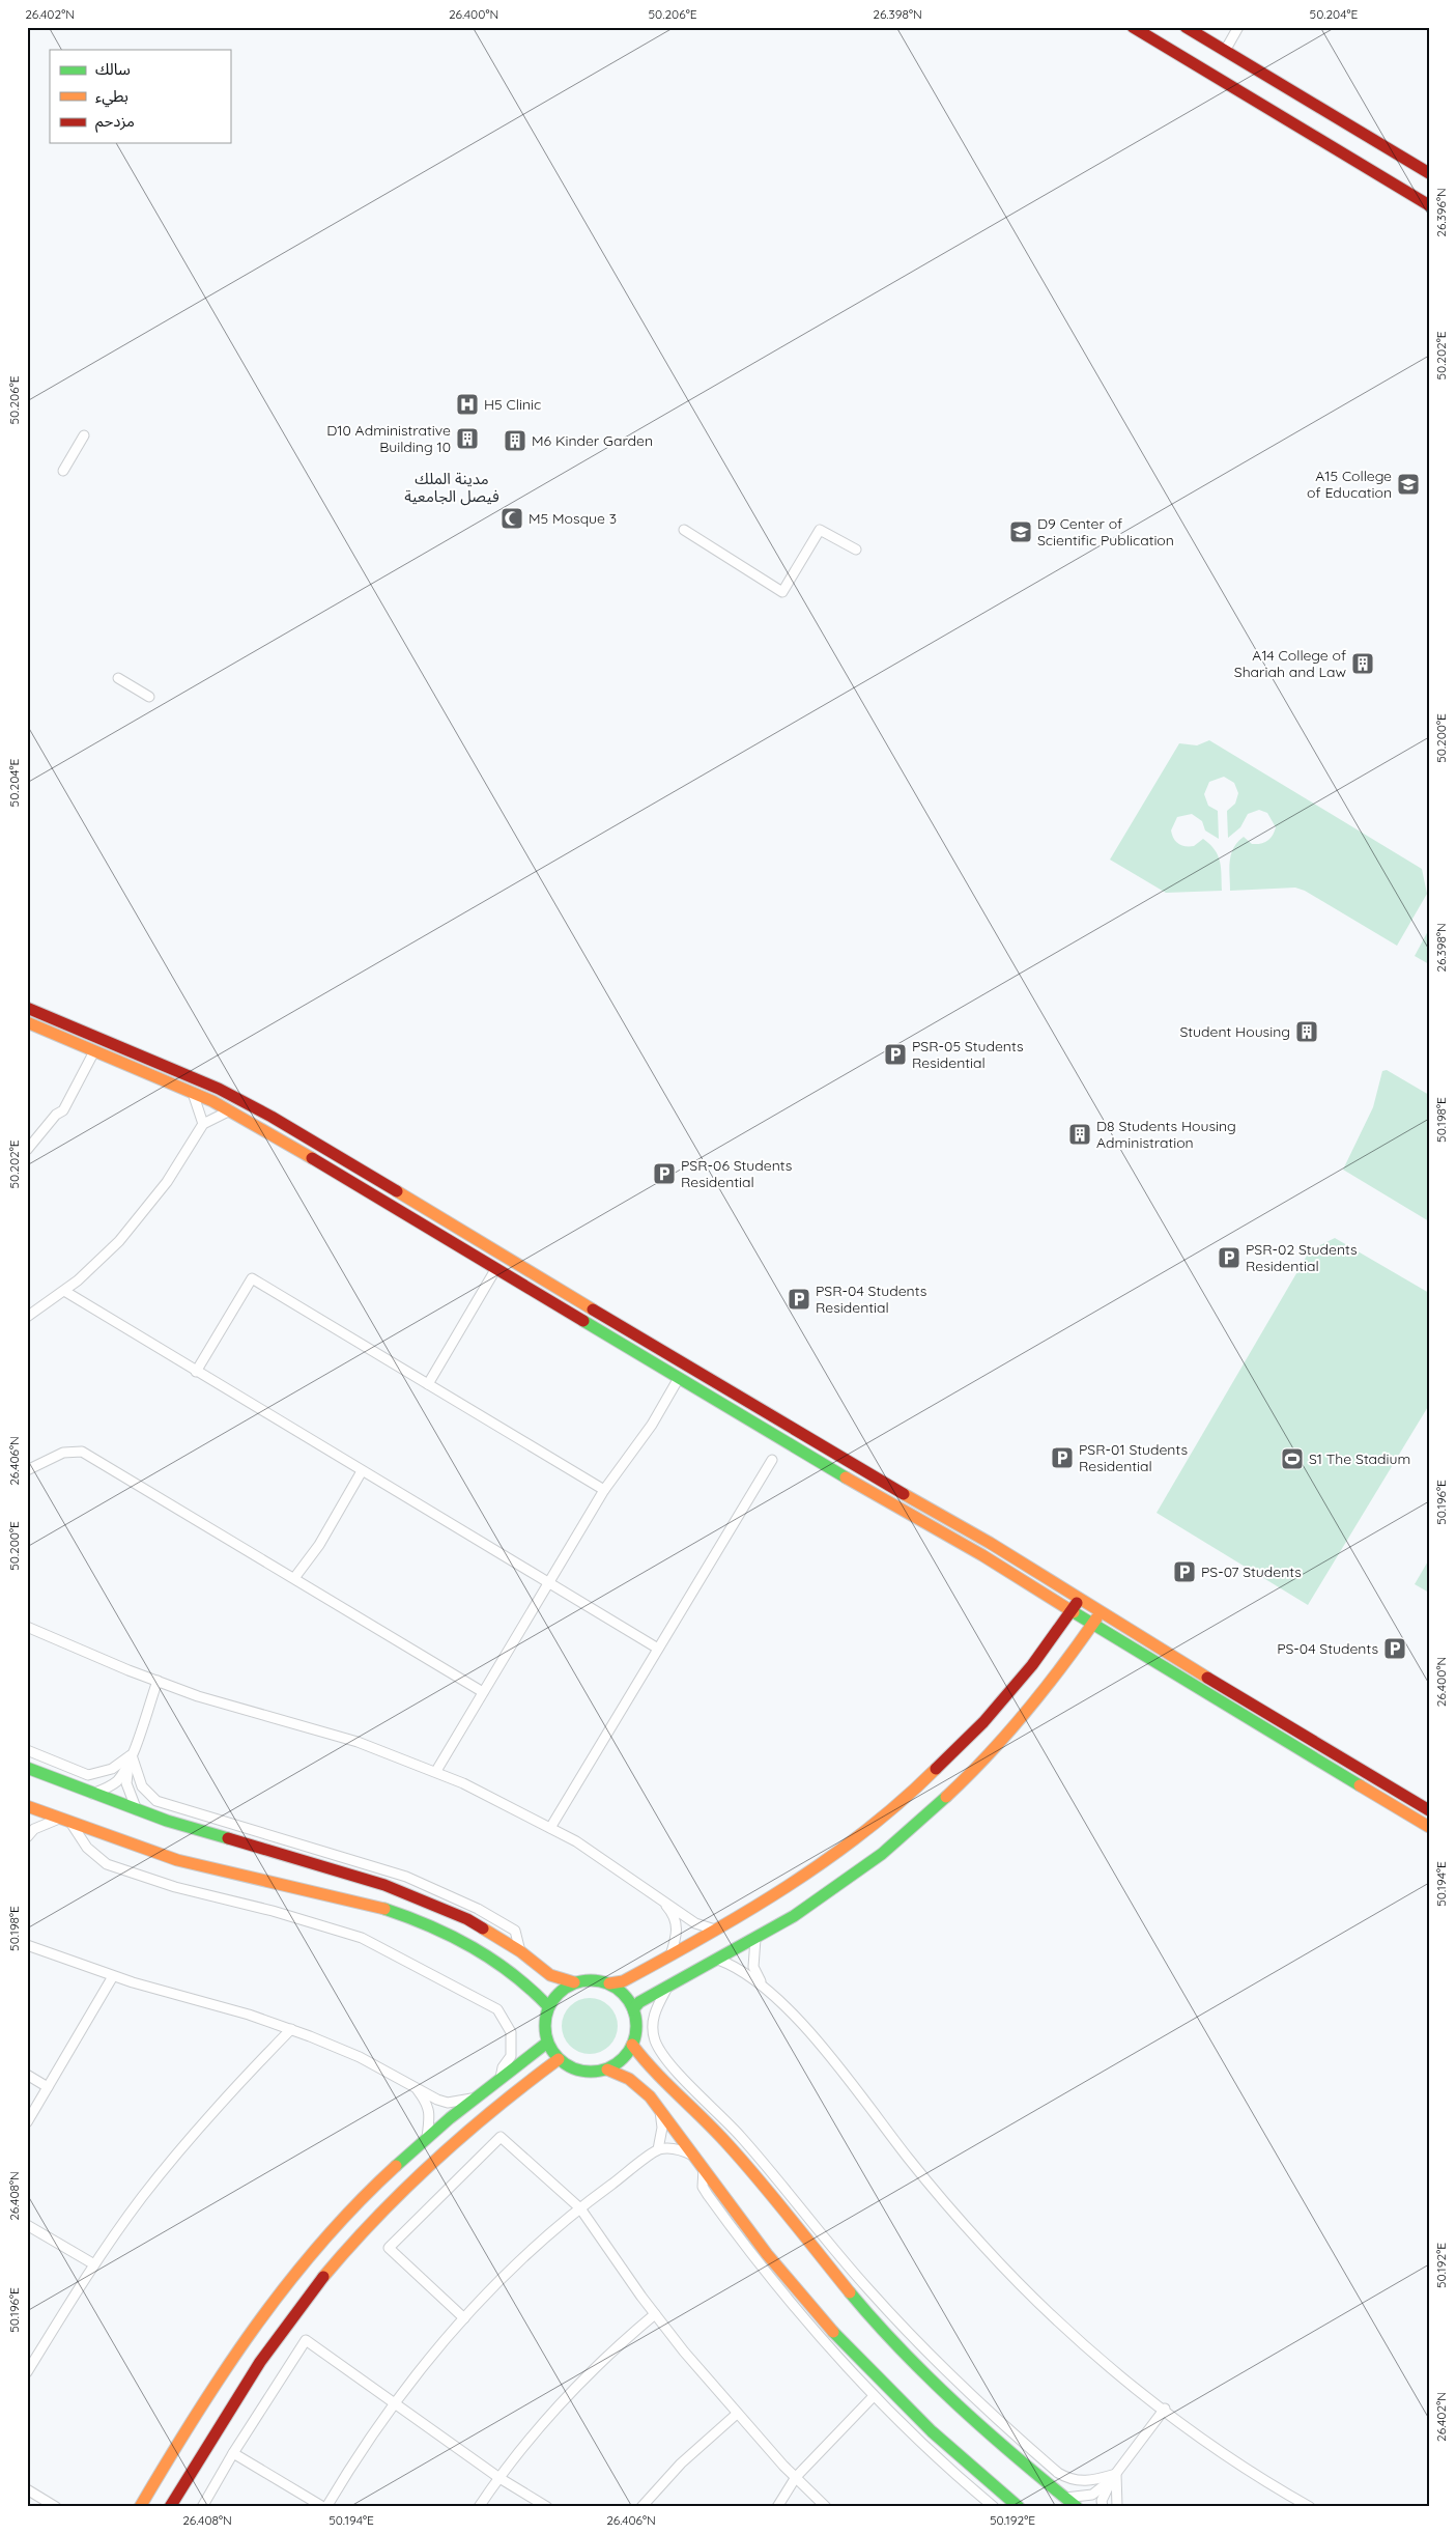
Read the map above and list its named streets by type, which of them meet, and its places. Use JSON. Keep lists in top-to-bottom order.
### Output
{
  "districts": ["مدينة الملك فيصل الجامعية"],
  "places": {
    "hospital": ["H5 Clinic"],
    "building": [
      "D10 Administrative Building 10",
      "M6 Kinder Garden",
      "A14 College of Shariah and Law",
      "Student Housing",
      "D8 Students Housing Administration"
    ],
    "school or university": ["A15 College of Education", "D9 Center of Scientific Publication"],
    "mosque": ["M5 Mosque 3"],
    "parking": [
      "PSR-05 Students Residential",
      "PSR-06 Students Residential",
      "PSR-02 Students Residential",
      "PSR-04 Students Residential",
      "PSR-01 Students Residential",
      "PS-07 Students",
      "PS-04 Students"
    ],
    "sports": ["S1 The Stadium"]
  },
  "legend": ["سالك", "بطيء", "مزدحم"],
  "coordinates": [
    "26.402°N",
    "26.400°N",
    "50.206°E",
    "26.398°N",
    "50.204°E",
    "26.396°N",
    "50.202°E",
    "50.200°E",
    "50.198°E",
    "26.406°N",
    "50.196°E",
    "50.194°E",
    "26.408°N",
    "50.192°E"
  ]
}
